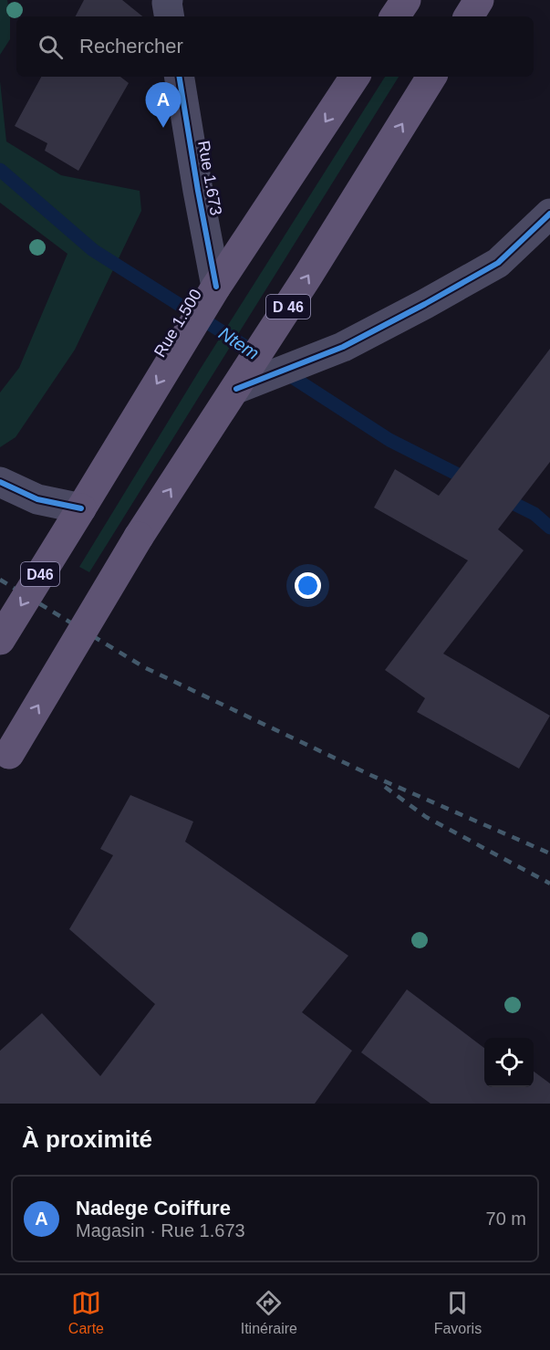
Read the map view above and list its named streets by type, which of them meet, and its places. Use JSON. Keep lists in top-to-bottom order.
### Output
{
  "streets": {
    "main road": ["D 46", "Rue 1.500", "D46"],
    "street": ["Rue 1.673"]
  },
  "crossings": [
    ["Rue 1.673", "Rue 1.500"],
    ["Rue 1.500", "D46"]
  ],
  "water": ["Ntem"],
  "page": {
    "search": "Rechercher",
    "pins": "A",
    "heading": "À proximité",
    "list": [
      {
        "mark": "A",
        "name": "Nadege Coiffure",
        "note": "Magasin · Rue 1.673",
        "value": "70 m"
      }
    ],
    "nav": ["Carte", "Itinéraire", "Favoris"]
  }
}
